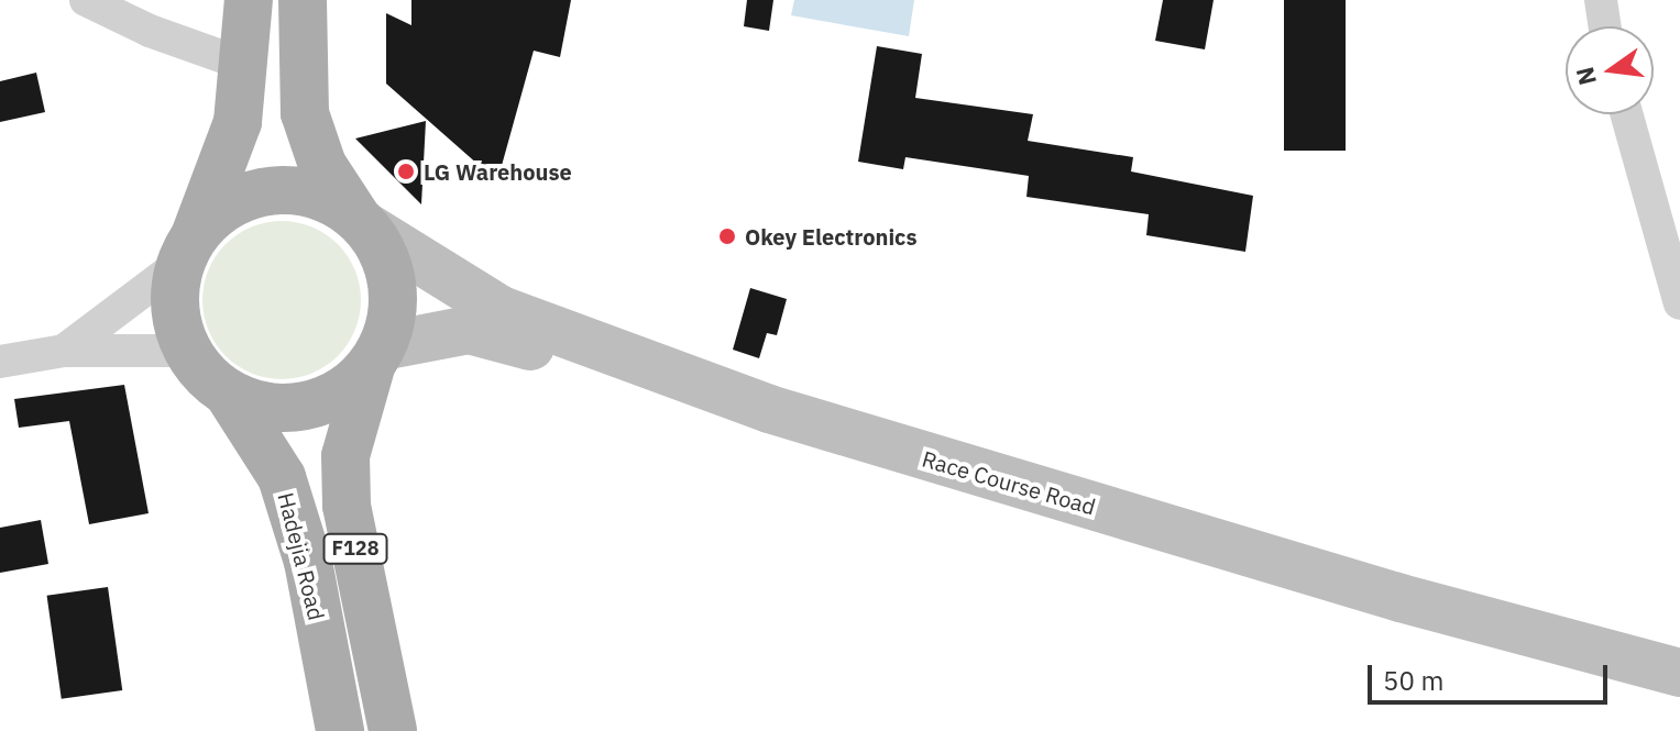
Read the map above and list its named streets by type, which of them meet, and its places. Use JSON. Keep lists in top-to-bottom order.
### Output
{
  "streets": {
    "main road": ["F128", "Hadejia Road"],
    "street": ["Race Course Road"]
  },
  "crossings": [
    ["Race Course Road", "F128"],
    ["Race Course Road", "Hadejia Road"],
    ["F128", "Hadejia Road"]
  ],
  "places": ["LG Warehouse", "Okey Electronics"],
  "scale_bar": "50 m",
  "north": "left"
}
